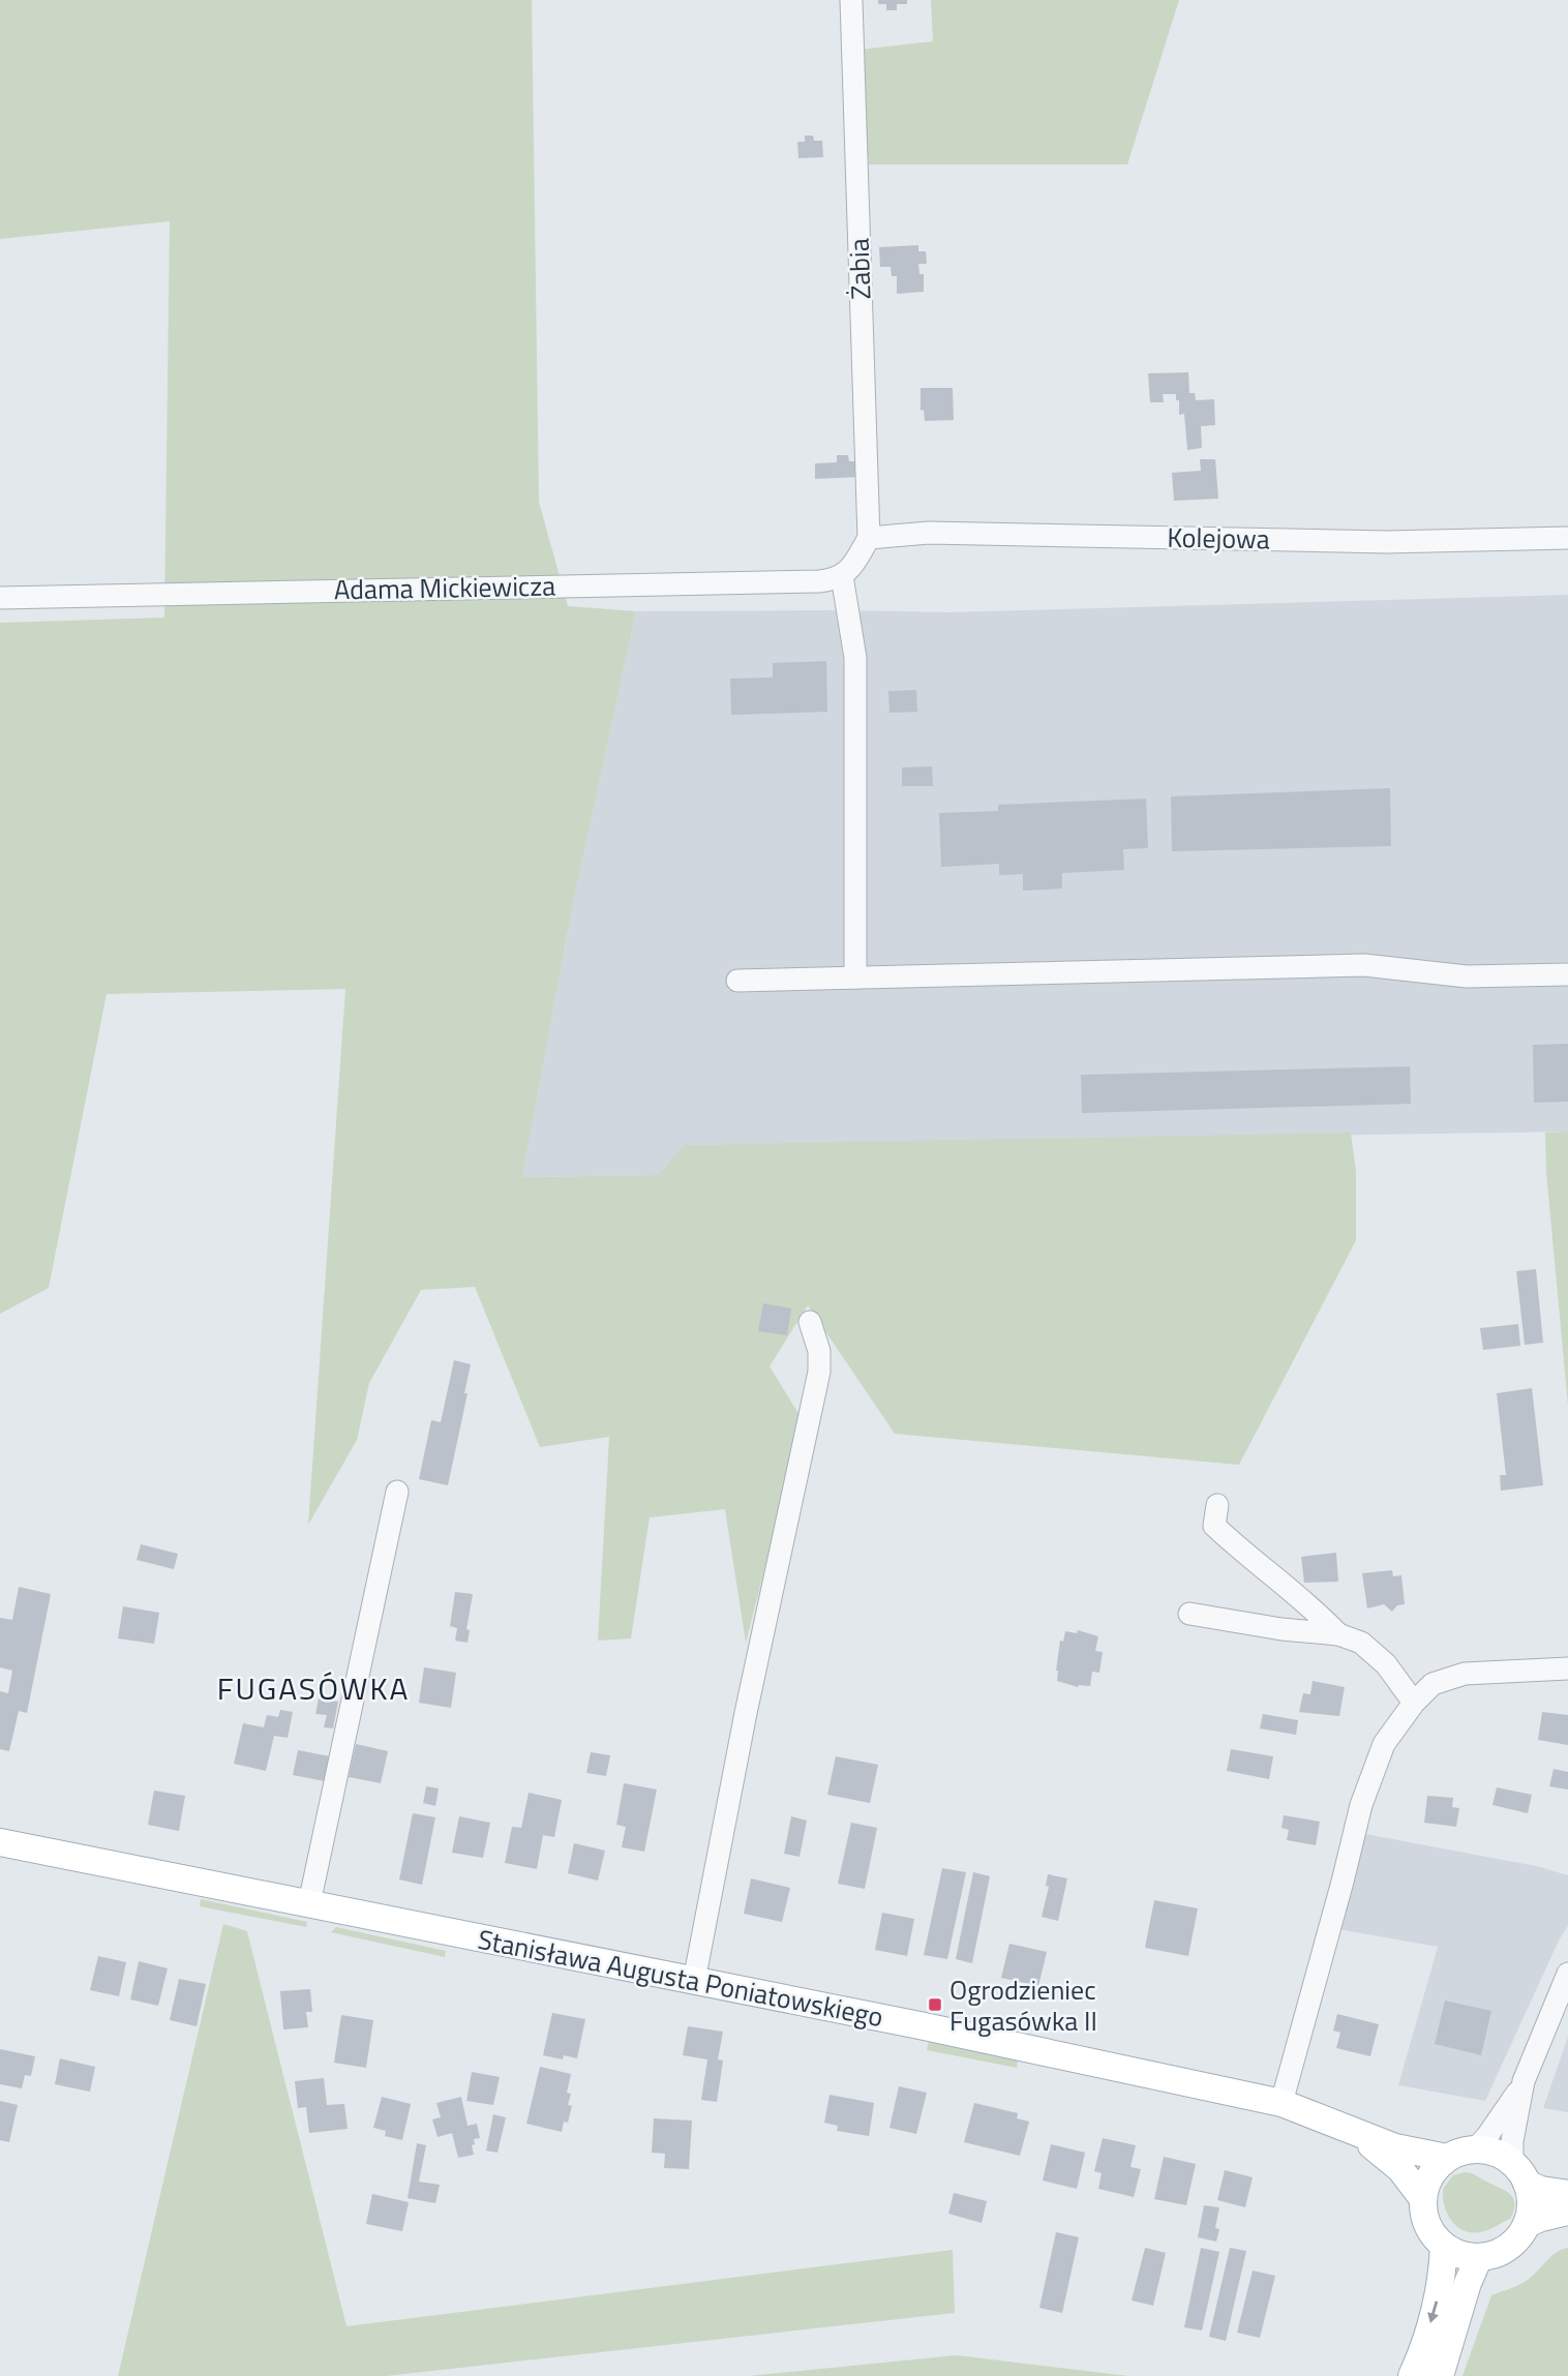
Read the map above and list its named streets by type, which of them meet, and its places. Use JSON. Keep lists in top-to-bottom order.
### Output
{
  "streets": {
    "main road": ["Stanisława Augusta Poniatowskiego"],
    "street": ["Żabia", "Kolejowa", "Adama Mickiewicza"]
  },
  "crossings": [
    ["Żabia", "Kolejowa"]
  ],
  "districts": ["FUGASÓWKA"],
  "places": {
    "transit": ["Ogrodzieniec Fugasówka II"]
  }
}
